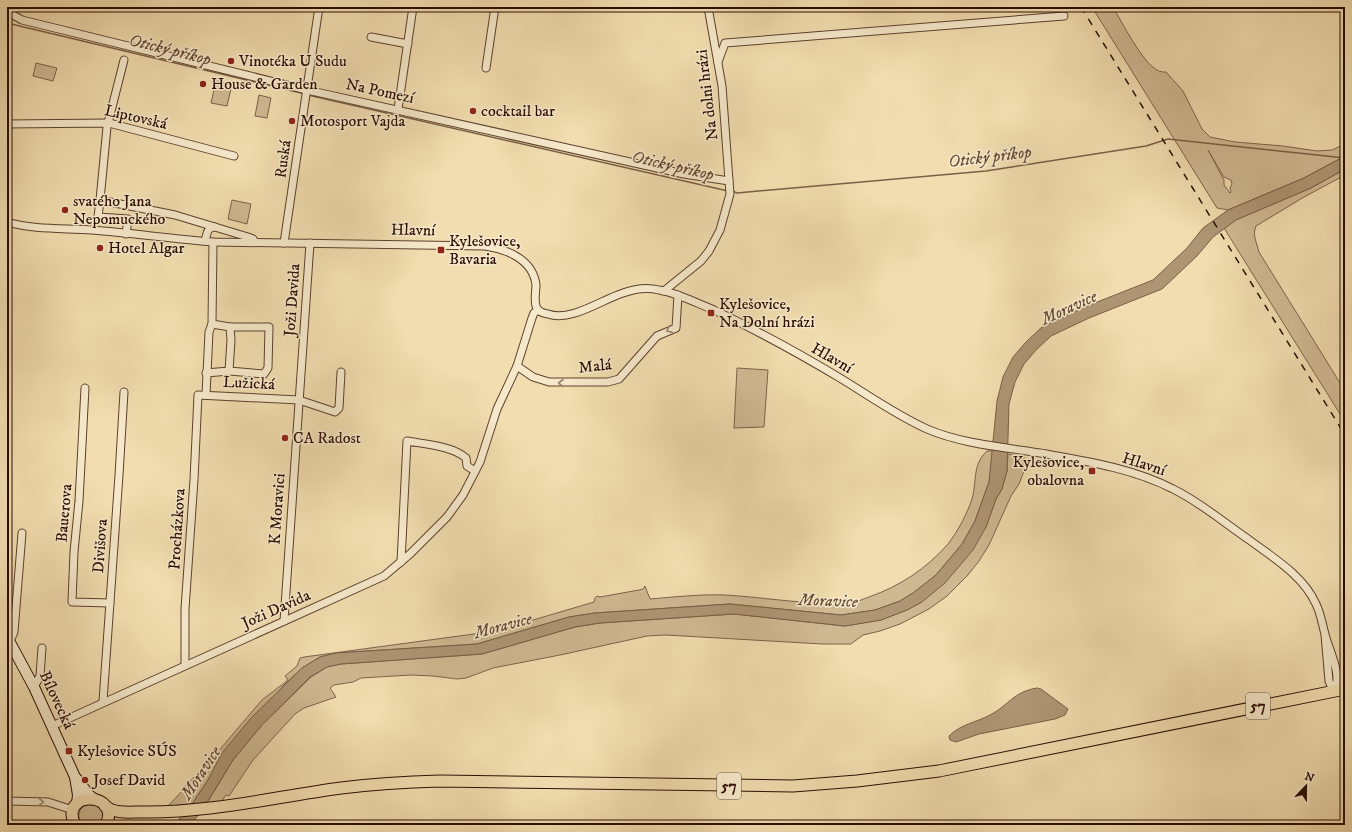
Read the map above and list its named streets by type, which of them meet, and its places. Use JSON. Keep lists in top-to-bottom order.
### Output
{
  "streets": {
    "main road": ["Bílovecká", "57"],
    "street": [
      "Na Pomezí",
      "Na dolni hrázi",
      "Liptovská",
      "Ruská",
      "Hlavní",
      "Joži Davida",
      "Malá",
      "Lužická",
      "K Moravici",
      "Bauerova",
      "Procházkova",
      "Divišova"
    ]
  },
  "crossings": [
    ["Na Pomezí", "Na dolni hrázi"],
    ["Na Pomezí", "Ruská"],
    ["Na dolni hrázi", "Hlavní"],
    ["Ruská", "Hlavní"],
    ["Hlavní", "Joži Davida"],
    ["Hlavní", "Malá"],
    ["Hlavní", "57"],
    ["Joži Davida", "Malá"],
    ["Joži Davida", "Lužická"],
    ["Joži Davida", "K Moravici"],
    ["Joži Davida", "Procházkova"],
    ["Joži Davida", "Divišova"],
    ["Joži Davida", "Bílovecká"],
    ["Lužická", "K Moravici"],
    ["Lužická", "Procházkova"],
    ["Bauerova", "Divišova"],
    ["Bílovecká", "57"]
  ],
  "one_way": ["Malá"],
  "water": ["Otický příkop", "Moravice"],
  "places": {
    "other": [
      "Vinotéka U Sudu",
      "House & Garden",
      "cocktail bar",
      "Motosport Vajda",
      "svatého Jana Nepomuckého",
      "Hotel Algar",
      "CA Radost",
      "Josef David"
    ],
    "transit": [
      "Kylešovice, Bavaria",
      "Kylešovice, Na Dolní hrázi",
      "Kylešovice, obalovna",
      "Kylešovice SÚS"
    ]
  },
  "north": "top"
}
